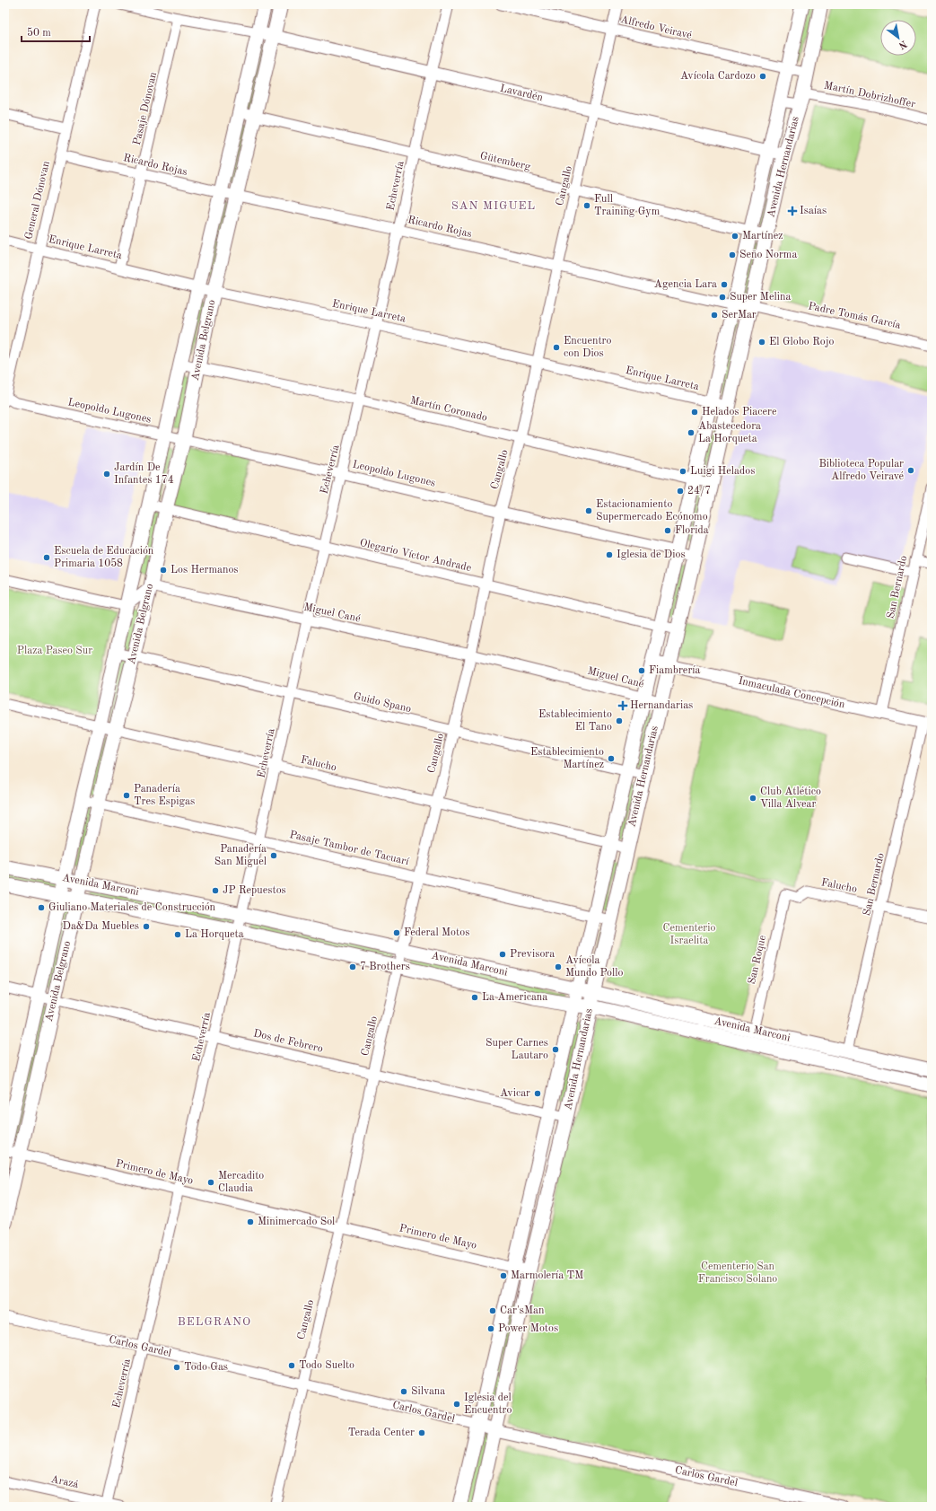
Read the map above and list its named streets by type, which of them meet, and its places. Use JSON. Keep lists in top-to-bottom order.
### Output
{
  "streets": {
    "main road": ["Avenida Hernandarias", "Avenida Belgrano", "Avenida Marconi"],
    "street": [
      "Alfredo Veiravé",
      "Lavardén",
      "Martín Dobrizhoffer",
      "Pasaje Dónovan",
      "Gütemberg",
      "Ricardo Rojas",
      "Echeverría",
      "Cangallo",
      "General Dónovan",
      "Enrique Larreta",
      "Padre Tomás García",
      "Martín Coronado",
      "Leopoldo Lugones",
      "Olegario Víctor Andrade",
      "San Bernardo",
      "Miguel Cané",
      "Inmaculada Concepción",
      "Guido Spano",
      "Falucho",
      "Pasaje Tambor de Tacuarí",
      "San Roque",
      "Dos de Febrero",
      "Primero de Mayo",
      "Carlos Gardel",
      "Arazá"
    ]
  },
  "crossings": [
    ["Alfredo Veiravé", "Avenida Hernandarias"],
    ["Alfredo Veiravé", "Cangallo"],
    ["Lavardén", "Avenida Hernandarias"],
    ["Lavardén", "Echeverría"],
    ["Lavardén", "Cangallo"],
    ["Lavardén", "Avenida Belgrano"],
    ["Martín Dobrizhoffer", "Avenida Hernandarias"],
    ["Pasaje Dónovan", "Ricardo Rojas"],
    ["Pasaje Dónovan", "Enrique Larreta"],
    ["Gütemberg", "Avenida Hernandarias"],
    ["Gütemberg", "Echeverría"],
    ["Gütemberg", "Cangallo"],
    ["Gütemberg", "Avenida Belgrano"],
    ["Ricardo Rojas", "Avenida Hernandarias"],
    ["Ricardo Rojas", "Echeverría"],
    ["Ricardo Rojas", "Cangallo"],
    ["Ricardo Rojas", "General Dónovan"],
    ["Ricardo Rojas", "Padre Tomás García"],
    ["Ricardo Rojas", "Avenida Belgrano"],
    ["Avenida Hernandarias", "Enrique Larreta"],
    ["Avenida Hernandarias", "Padre Tomás García"],
    ["Avenida Hernandarias", "Martín Coronado"],
    ["Avenida Hernandarias", "Leopoldo Lugones"],
    ["Avenida Hernandarias", "Olegario Víctor Andrade"],
    ["Avenida Hernandarias", "Miguel Cané"],
    ["Avenida Hernandarias", "Inmaculada Concepción"],
    ["Avenida Hernandarias", "Guido Spano"],
    ["Avenida Hernandarias", "Falucho"],
    ["Avenida Hernandarias", "Pasaje Tambor de Tacuarí"],
    ["Avenida Hernandarias", "Avenida Marconi"],
    ["Avenida Hernandarias", "Dos de Febrero"],
    ["Avenida Hernandarias", "Primero de Mayo"],
    ["Avenida Hernandarias", "Carlos Gardel"],
    ["Echeverría", "Enrique Larreta"],
    ["Echeverría", "Martín Coronado"],
    ["Echeverría", "Leopoldo Lugones"],
    ["Echeverría", "Olegario Víctor Andrade"],
    ["Echeverría", "Miguel Cané"],
    ["Echeverría", "Guido Spano"],
    ["Echeverría", "Falucho"],
    ["Echeverría", "Pasaje Tambor de Tacuarí"],
    ["Echeverría", "Avenida Marconi"],
    ["Echeverría", "Dos de Febrero"],
    ["Echeverría", "Primero de Mayo"],
    ["Echeverría", "Carlos Gardel"],
    ["Echeverría", "Arazá"],
    ["Cangallo", "Enrique Larreta"],
    ["Cangallo", "Martín Coronado"],
    ["Cangallo", "Leopoldo Lugones"],
    ["Cangallo", "Olegario Víctor Andrade"],
    ["Cangallo", "Miguel Cané"],
    ["Cangallo", "Guido Spano"],
    ["Cangallo", "Falucho"],
    ["Cangallo", "Pasaje Tambor de Tacuarí"],
    ["Cangallo", "Avenida Marconi"],
    ["Cangallo", "Dos de Febrero"],
    ["Cangallo", "Primero de Mayo"],
    ["Cangallo", "Carlos Gardel"],
    ["General Dónovan", "Enrique Larreta"],
    ["General Dónovan", "Leopoldo Lugones"],
    ["Enrique Larreta", "Avenida Belgrano"],
    ["Avenida Belgrano", "Martín Coronado"],
    ["Avenida Belgrano", "Leopoldo Lugones"],
    ["Avenida Belgrano", "Olegario Víctor Andrade"],
    ["Avenida Belgrano", "Miguel Cané"],
    ["Avenida Belgrano", "Guido Spano"],
    ["Avenida Belgrano", "Falucho"],
    ["Avenida Belgrano", "Pasaje Tambor de Tacuarí"],
    ["Avenida Belgrano", "Avenida Marconi"],
    ["Avenida Belgrano", "Dos de Febrero"],
    ["Avenida Belgrano", "Primero de Mayo"],
    ["San Bernardo", "Inmaculada Concepción"],
    ["San Bernardo", "Falucho"],
    ["San Bernardo", "Avenida Marconi"],
    ["Falucho", "San Roque"],
    ["Avenida Marconi", "San Roque"]
  ],
  "districts": ["SAN MIGUEL", "BELGRANO"],
  "parks": ["Plaza Paseo Sur", "Cementerio Israelita", "Cementerio San Francisco Solano"],
  "places": {
    "other": [
      "Avícola Cardozo",
      "Full Training Gym",
      "Martínez",
      "Seño Norma",
      "Agencia Lara",
      "Super Melina",
      "SerMar",
      "El Globo Rojo",
      "Encuentro con Dios",
      "Helados Piacere",
      "Abastecedora La Horqueta",
      "Biblioteca Popular Alfredo Veiravé",
      "Luigi Helados",
      "Jardín De Infantes 174",
      "24/7",
      "Estacionamiento Supermercado Ecónomo",
      "Florida",
      "Iglesia de Dios",
      "Escuela de Educación Primaria 1058",
      "Los Hermanos",
      "Fiambrería",
      "Establecimiento El Tano",
      "Establecimiento Martínez",
      "Panadería Tres Espigas",
      "Club Atlético Villa Alvear",
      "Panadería San Miguel",
      "JP Repuestos",
      "Giuliano Materiales de Construcción",
      "Da&Da Muebles",
      "Federal Motos",
      "La Horqueta",
      "Previsora",
      "7 Brothers",
      "Avícola Mundo Pollo",
      "La Americana",
      "Super Carnes Lautaro",
      "Avicar",
      "Mercadito Claudia",
      "Minimercado Sol",
      "Marmolería TM",
      "Car'sMan",
      "Power Motos",
      "Todo Suelto",
      "Todo Gas",
      "Silvana",
      "Iglesia del Encuentro",
      "Terada Center"
    ],
    "health": ["Isaías", "Hernandarias"]
  },
  "scale_bar": "50 m",
  "north": "bottom right"
}
